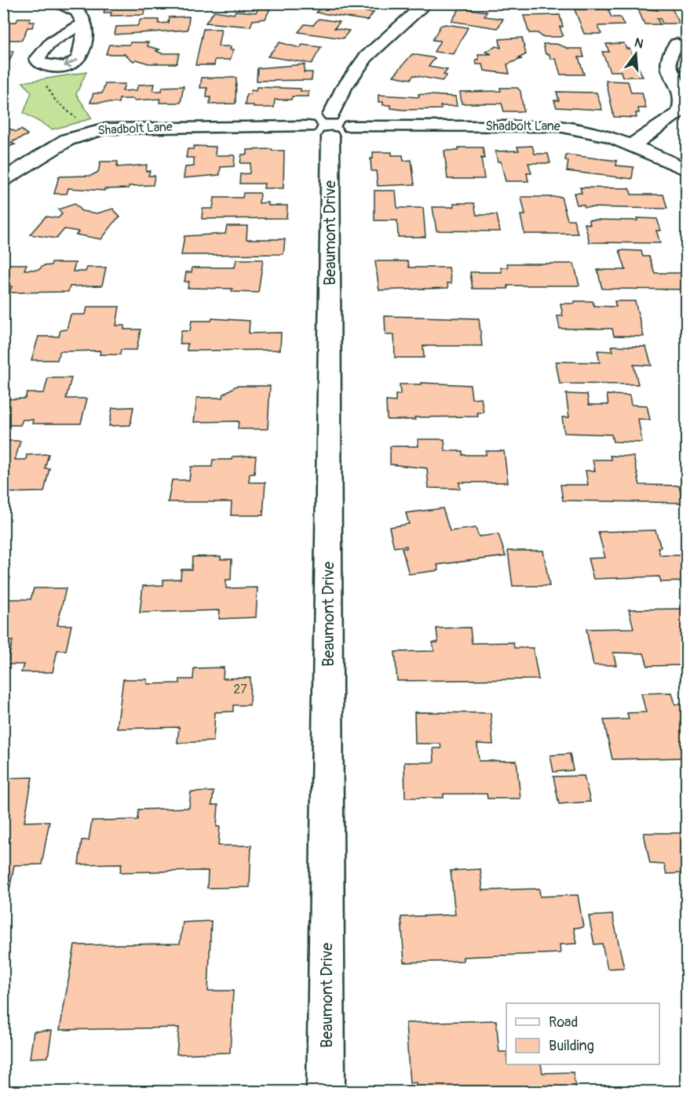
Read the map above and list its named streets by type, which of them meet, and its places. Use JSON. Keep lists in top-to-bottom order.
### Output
{
  "streets": {
    "street": ["Shadbolt Lane", "Beaumont Drive"]
  },
  "crossings": [
    ["Shadbolt Lane", "Beaumont Drive"]
  ],
  "house_numbers": ["27"],
  "legend": ["Road", "Building"],
  "north": "top"
}
